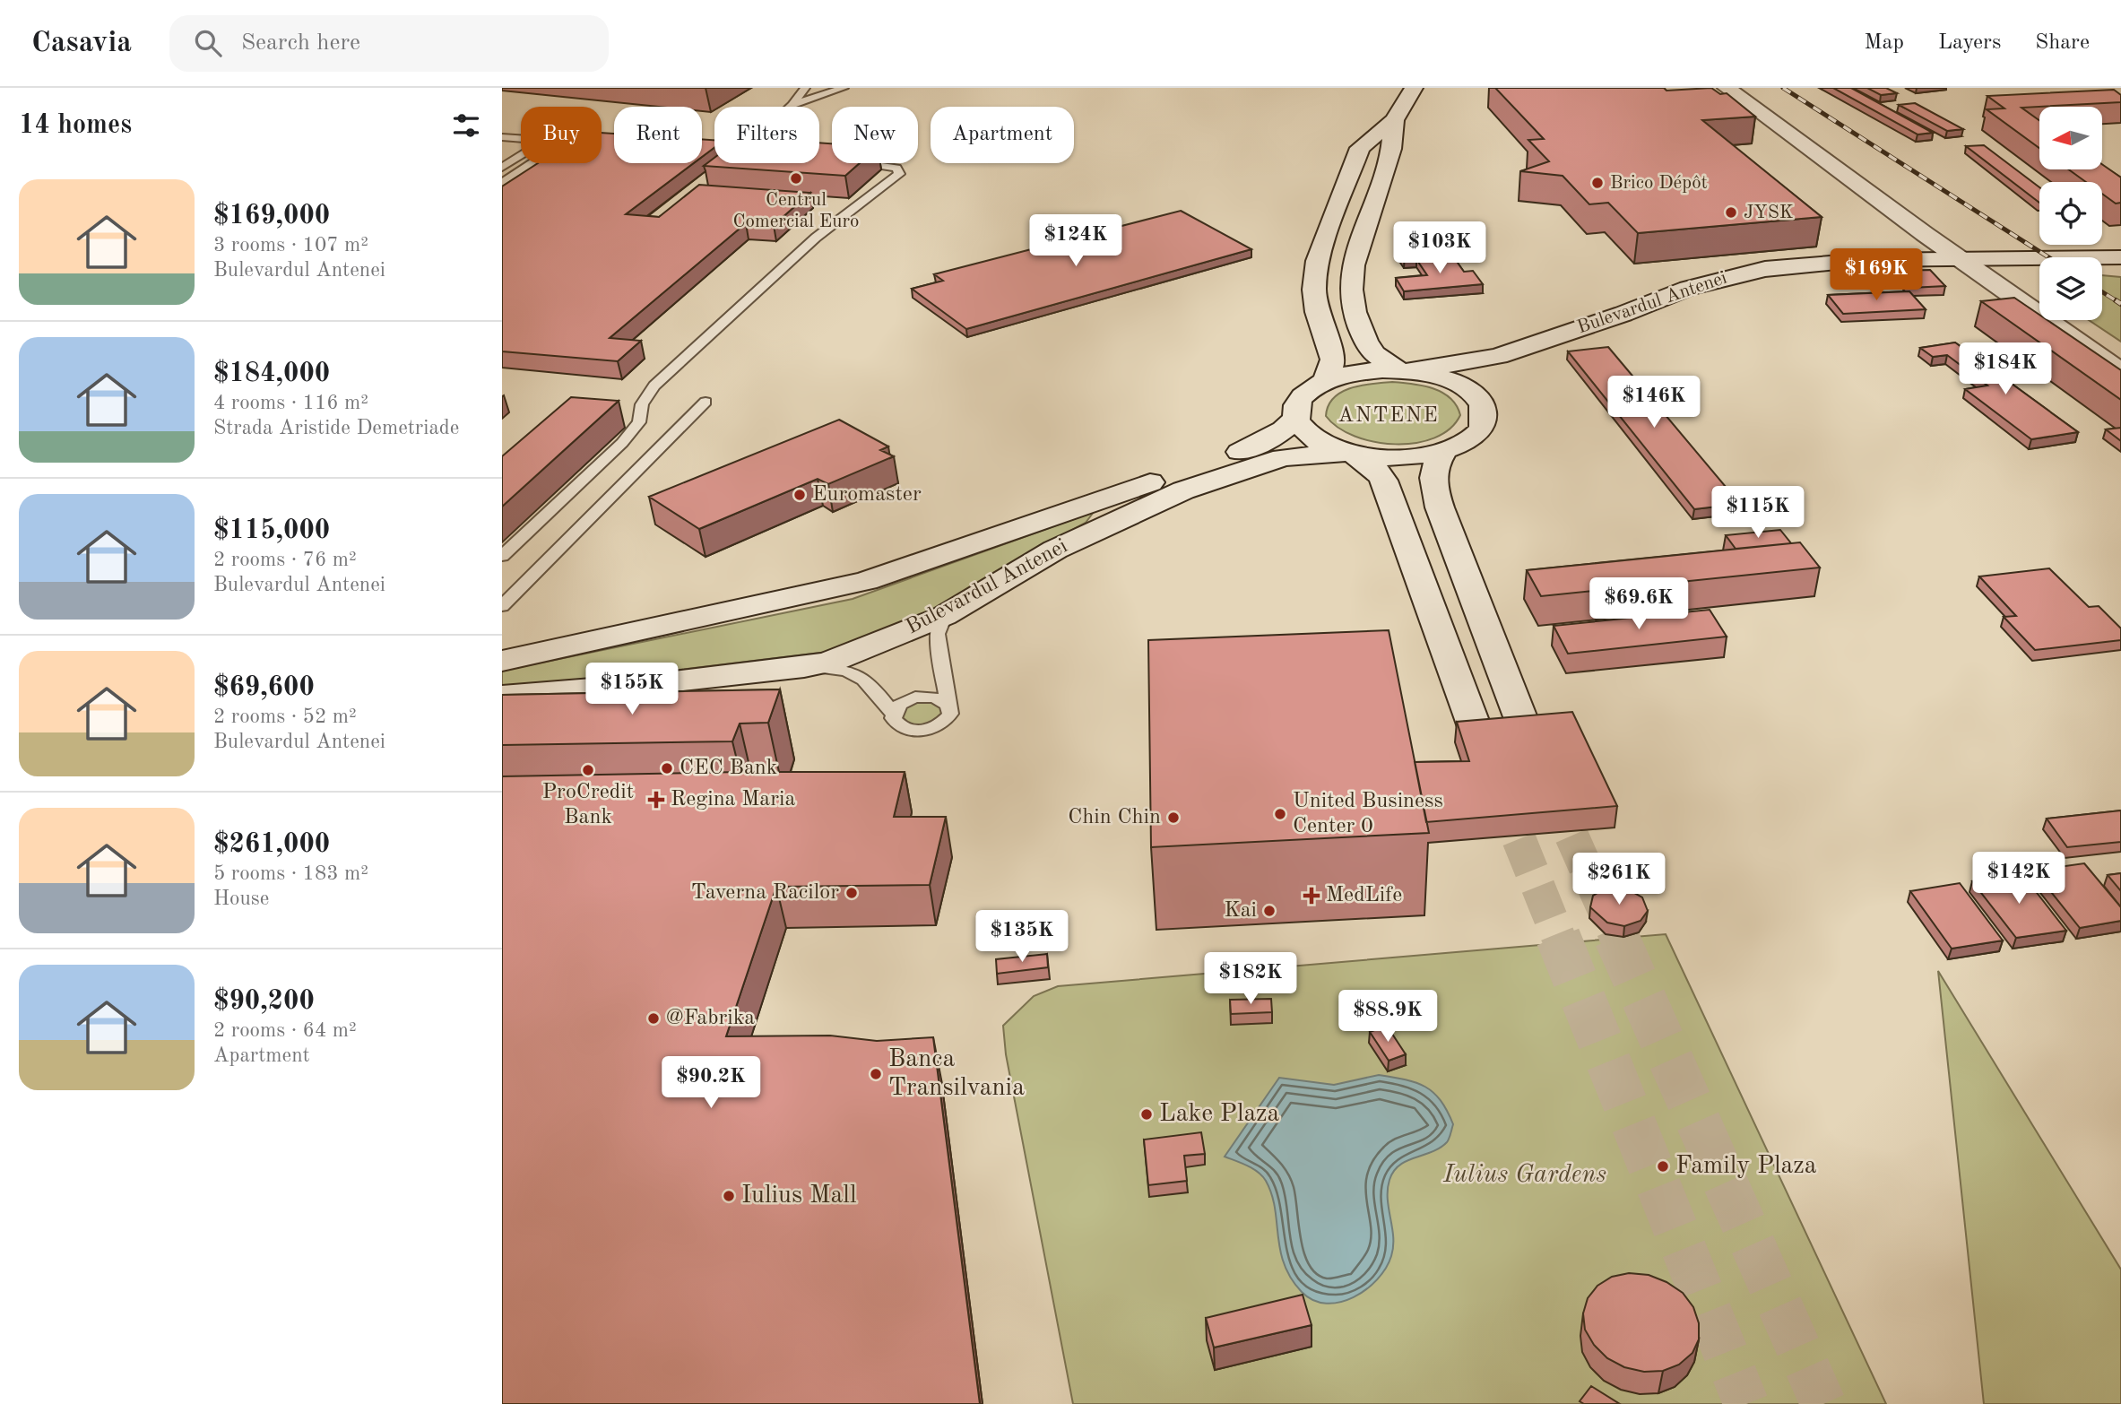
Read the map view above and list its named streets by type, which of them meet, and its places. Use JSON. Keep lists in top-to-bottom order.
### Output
{
  "streets": {
    "street": ["Bulevardul Antenei"]
  },
  "districts": ["ANTENE"],
  "parks": ["Iulius Gardens"],
  "places": {
    "other": [
      "Centrul Comercial Euro",
      "Brico Dépôt",
      "JYSK",
      "Euromaster",
      "CEC Bank",
      "ProCredit Bank",
      "United Business Center 0",
      "Chin Chin",
      "Taverna Racilor",
      "Kai",
      "@Fabrika",
      "Banca Transilvania",
      "Lake Plaza",
      "Family Plaza",
      "Iulius Mall"
    ],
    "health": ["Regina Maria", "MedLife"]
  },
  "north": "left",
  "page": {
    "header": "Casavia",
    "search": "Search here",
    "nav": ["Map", "Layers", "Share"],
    "heading": "14 homes",
    "chip": [
      "Buy",
      "Rent",
      "Filters",
      "New",
      "Apartment"
    ],
    "list": [
      {
        "name": "$169,000",
        "note": "3 rooms · 107 m² · Bulevardul Antenei"
      },
      {
        "name": "$184,000",
        "note": "4 rooms · 116 m² · Strada Aristide Demetriade"
      },
      {
        "name": "$115,000",
        "note": "2 rooms · 76 m² · Bulevardul Antenei"
      },
      {
        "name": "$69,600",
        "note": "2 rooms · 52 m² · Bulevardul Antenei"
      },
      {
        "name": "$261,000",
        "note": "5 rooms · 183 m² · House"
      },
      {
        "name": "$90,200",
        "note": "2 rooms · 64 m² · Apartment"
      }
    ],
    "price": [
      "$124K",
      "$103K",
      "$169K",
      "$184K",
      "$146K",
      "$115K",
      "$69.6K",
      "$155K",
      "$142K",
      "$261K",
      "$135K",
      "$182K",
      "$88.9K",
      "$90.2K"
    ]
  }
}
